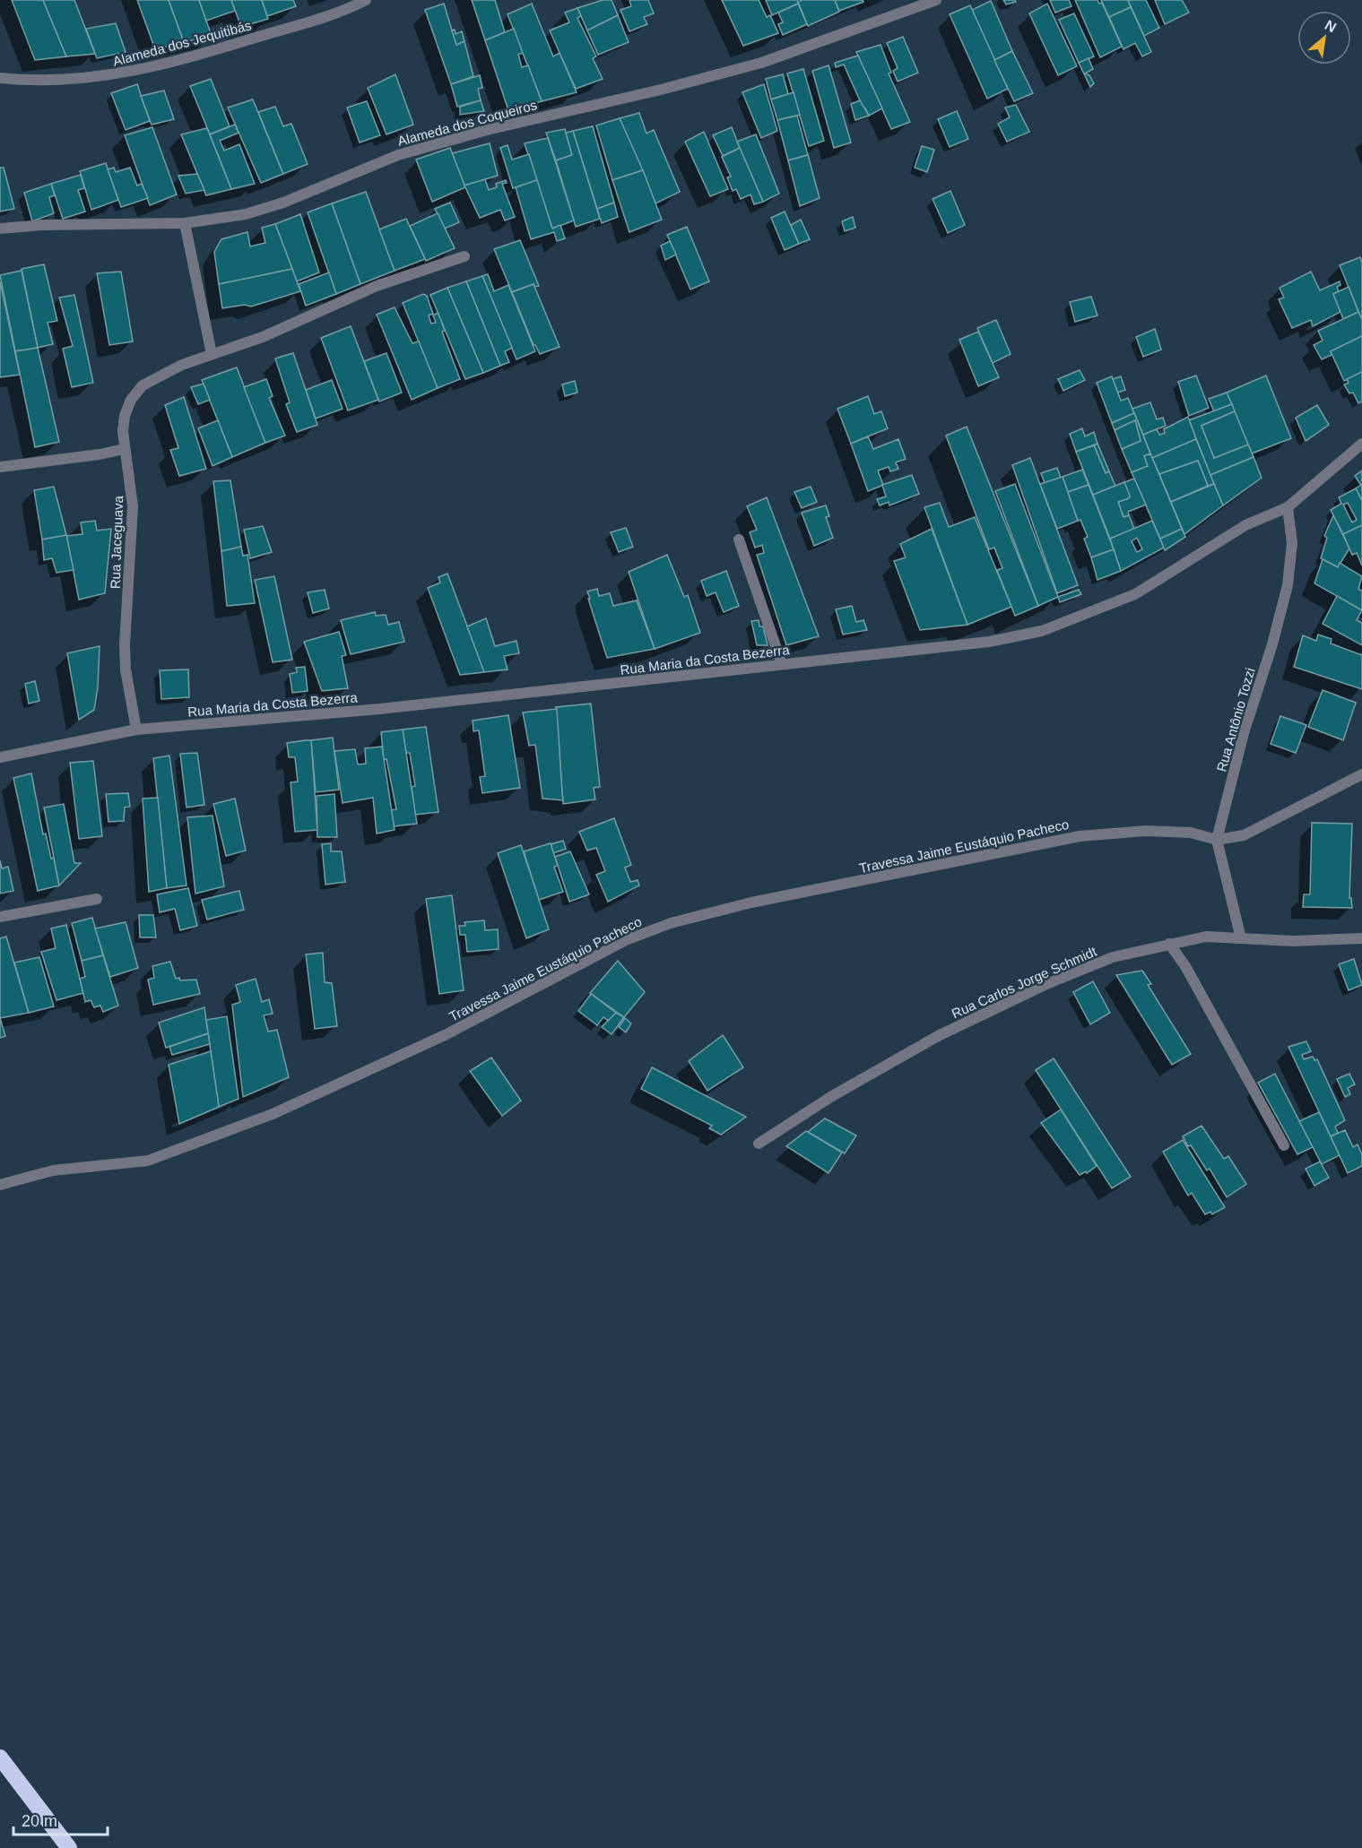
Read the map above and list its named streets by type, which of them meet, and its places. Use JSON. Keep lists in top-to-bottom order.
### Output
{
  "streets": {
    "street": [
      "Alameda dos Jequitibás",
      "Alameda dos Coqueiros",
      "Rua Jaceguava",
      "Rua Maria da Costa Bezerra",
      "Rua Antônio Tozzi",
      "Travessa Jaime Eustáquio Pacheco",
      "Rua Carlos Jorge Schmidt"
    ]
  },
  "crossings": [
    ["Rua Jaceguava", "Rua Maria da Costa Bezerra"],
    ["Rua Maria da Costa Bezerra", "Rua Antônio Tozzi"],
    ["Rua Antônio Tozzi", "Travessa Jaime Eustáquio Pacheco"],
    ["Rua Antônio Tozzi", "Rua Carlos Jorge Schmidt"]
  ],
  "scale_bar": "20 m",
  "north": "top right"
}
